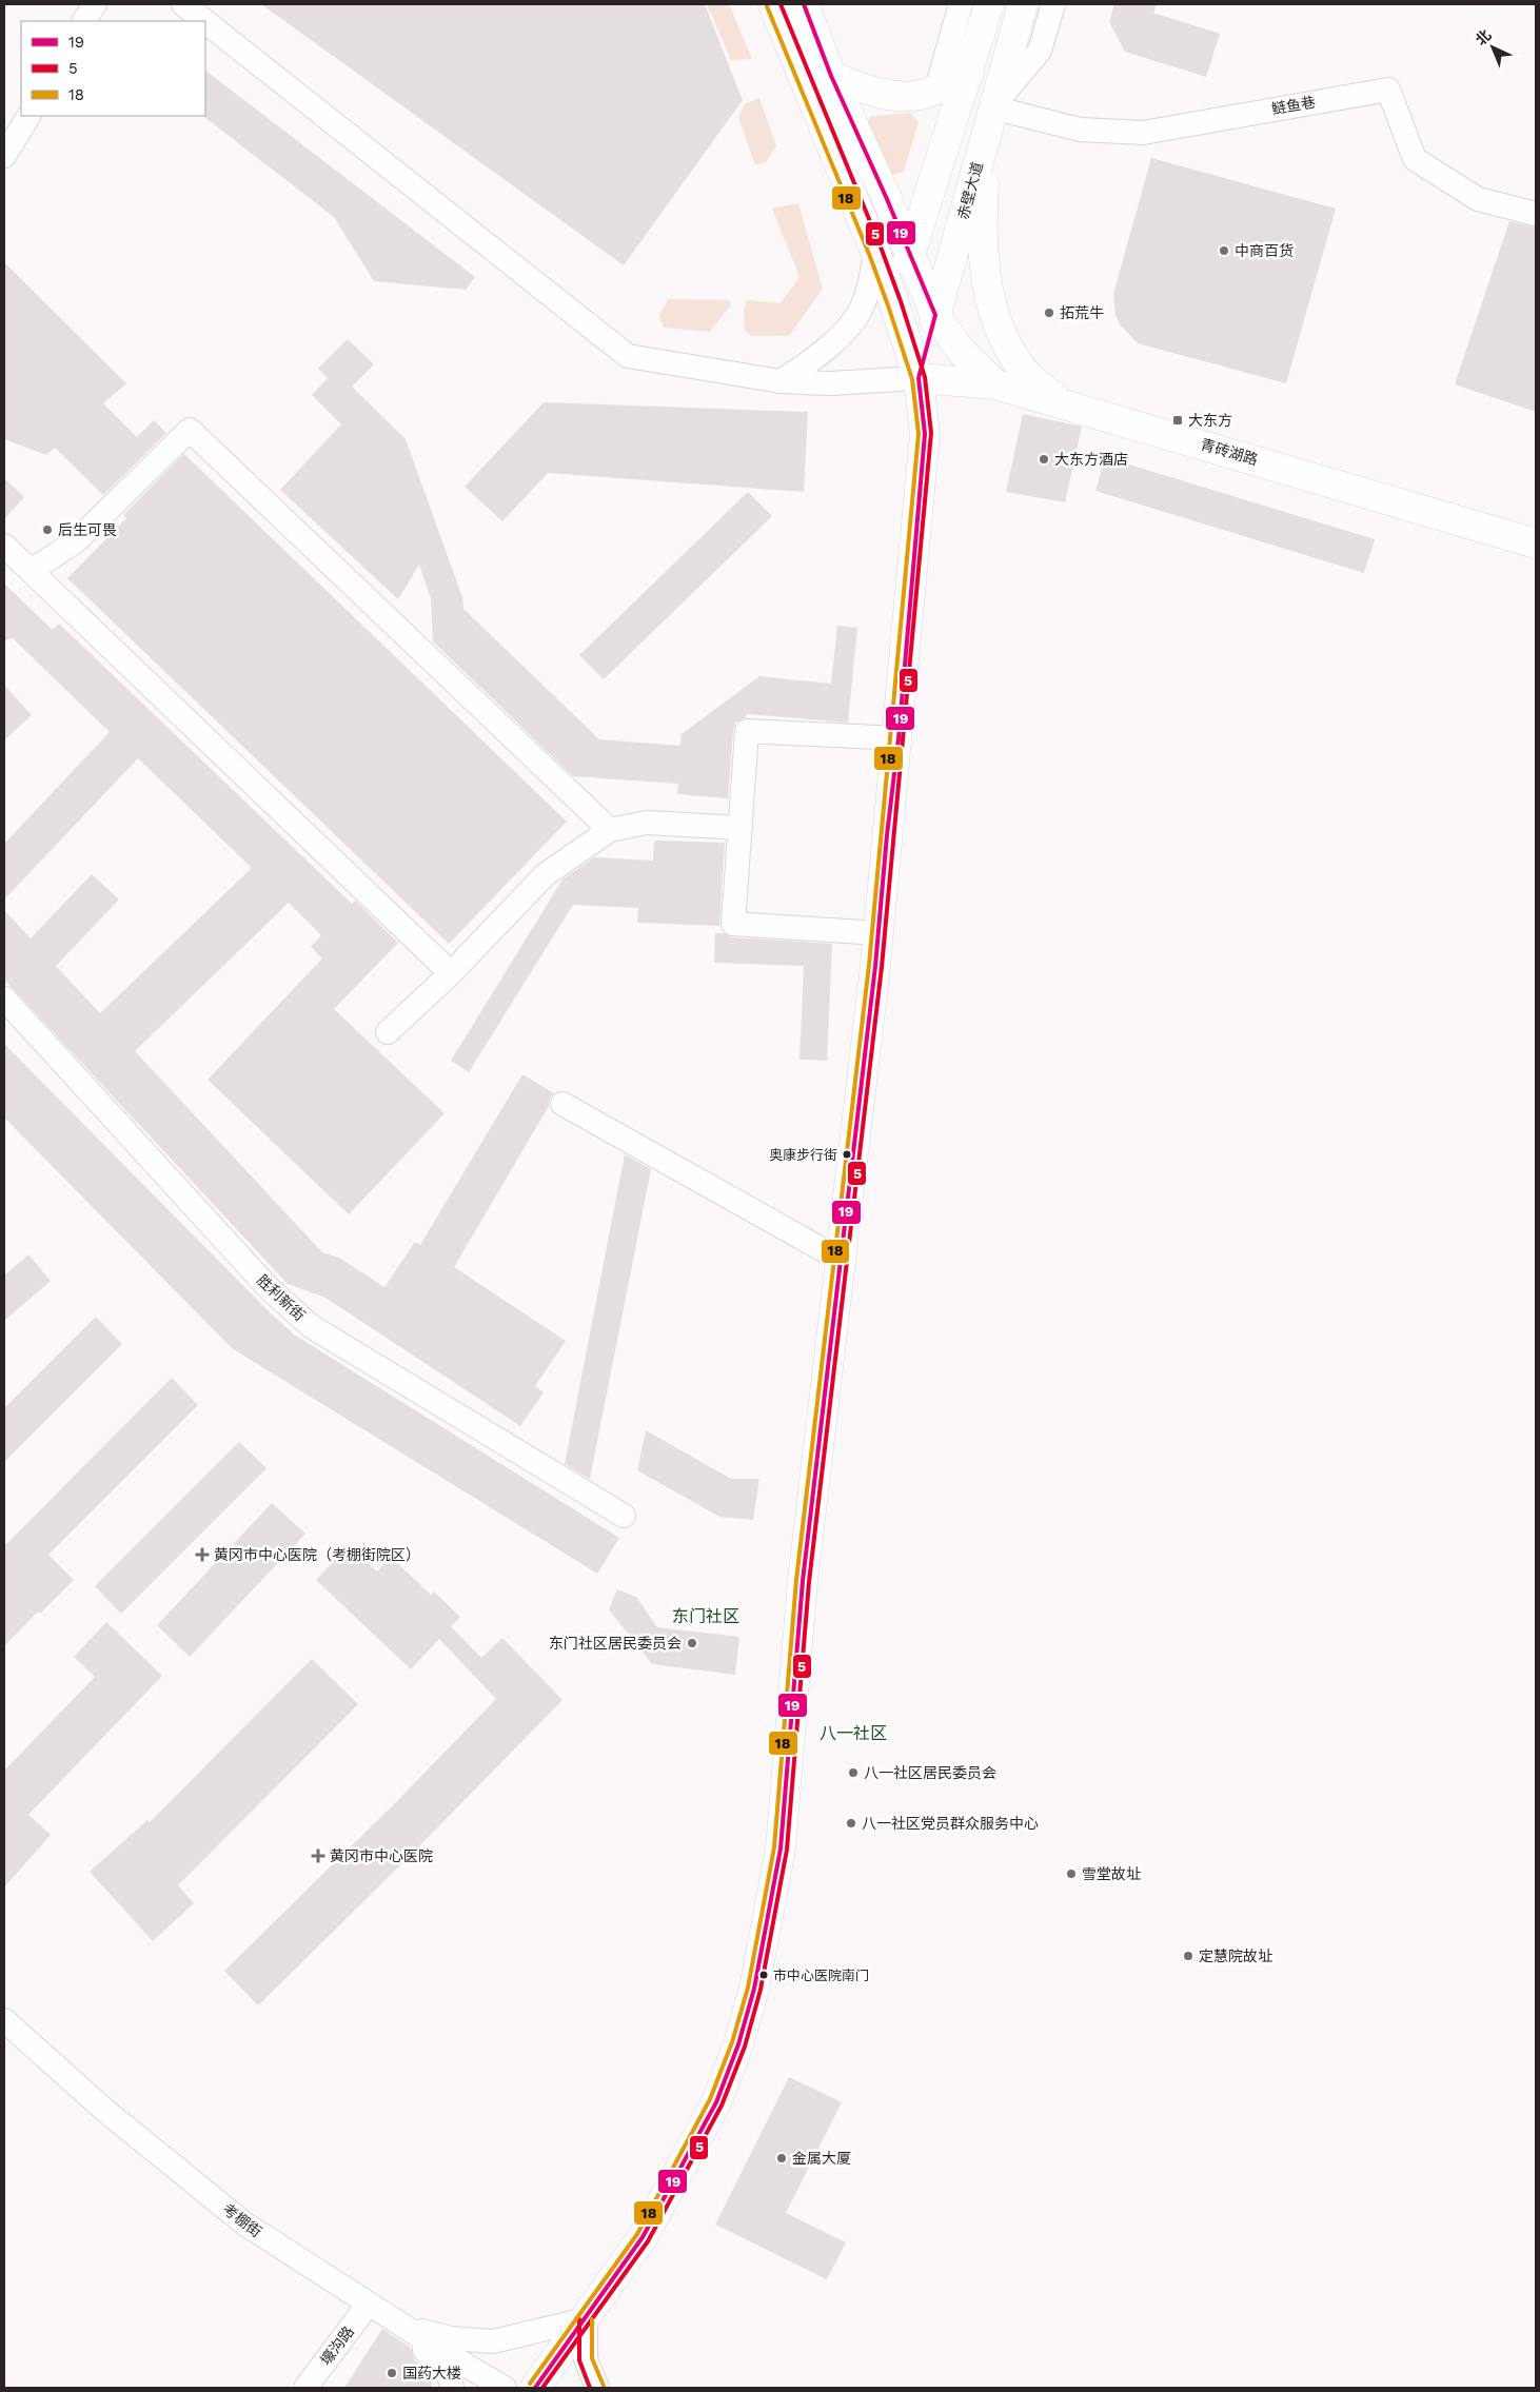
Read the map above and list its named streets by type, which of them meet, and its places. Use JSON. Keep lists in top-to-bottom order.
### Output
{
  "streets": {
    "main road": ["赤壁大道", "青砖湖路"],
    "street": [
      "鲢鱼巷",
      "胜利新街",
      "考棚街",
      "壕沟路"
    ]
  },
  "crossings": [
    ["鲢鱼巷", "赤壁大道"],
    ["赤壁大道", "青砖湖路"],
    ["考棚街", "壕沟路"]
  ],
  "districts": ["东门社区", "八一社区"],
  "places": {
    "other": [
      "中商百货",
      "拓荒牛",
      "大东方酒店",
      "后生可畏",
      "奥康步行街",
      "东门社区居民委员会",
      "八一社区居民委员会",
      "八一社区党员群众服务中心",
      "雪堂故址",
      "定慧院故址",
      "市中心医院南门",
      "金属大厦",
      "国药大楼"
    ],
    "transit": ["大东方"],
    "health": ["黄冈市中心医院（考棚街院区）", "黄冈市中心医院"]
  },
  "lines": ["transit line 19", "transit line 5", "transit line 18"],
  "legend": ["19", "5", "18"],
  "north": "top left"
}
